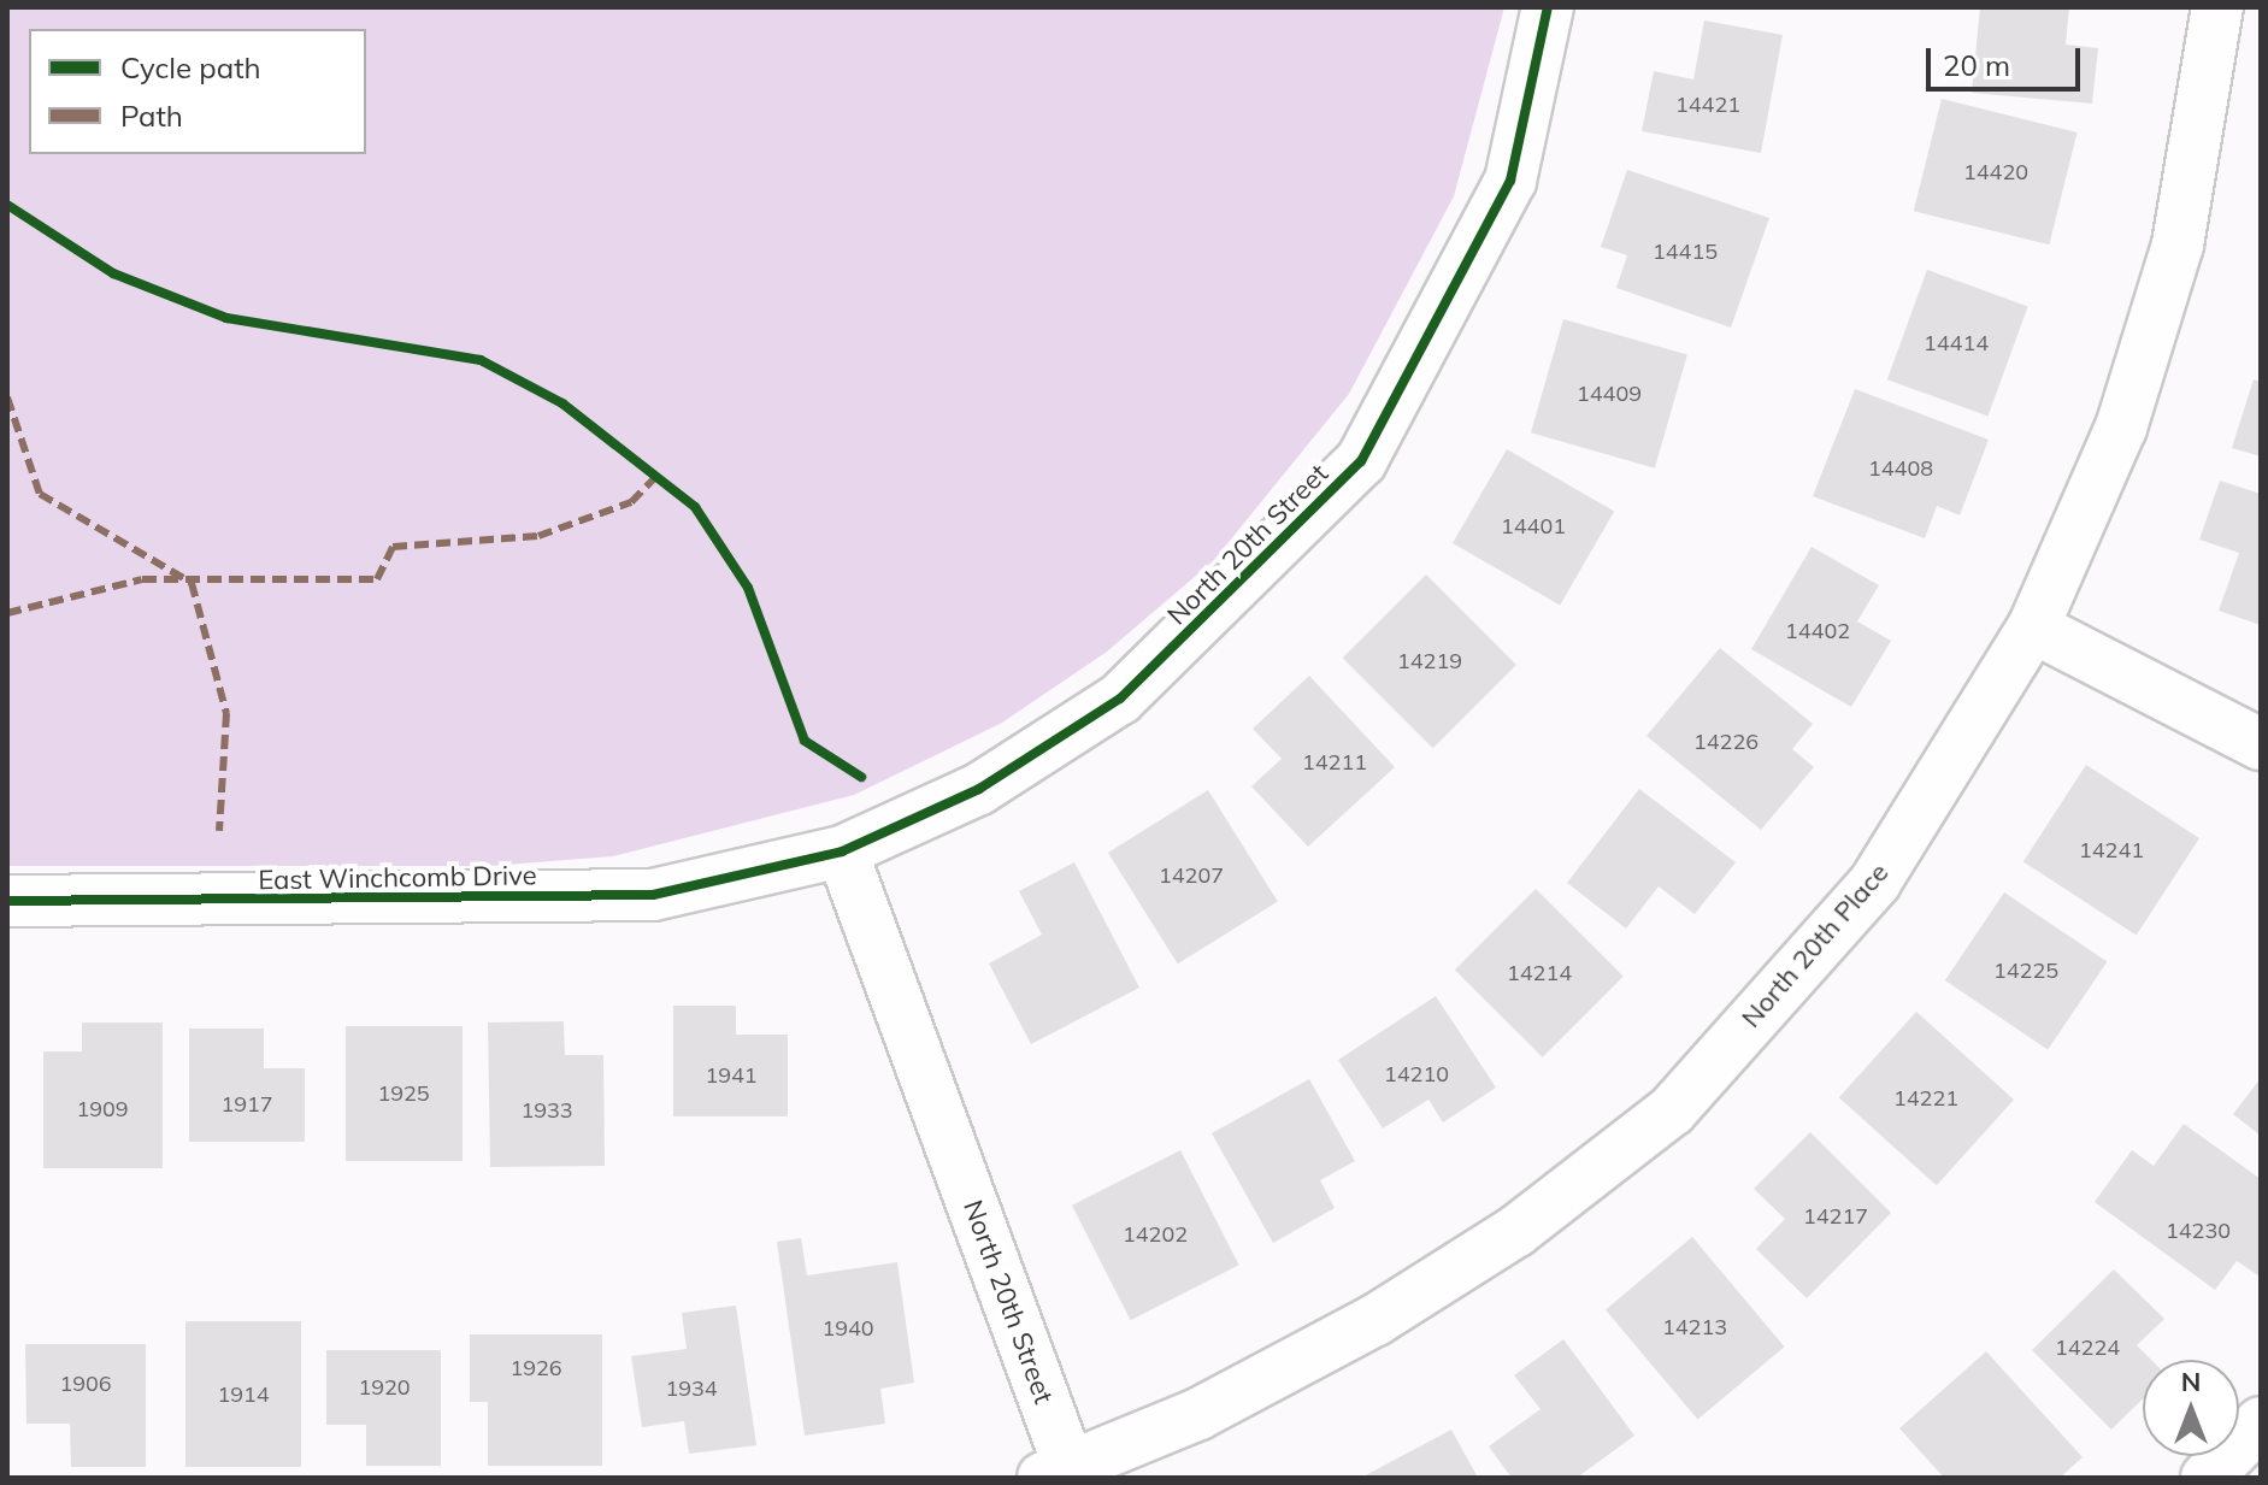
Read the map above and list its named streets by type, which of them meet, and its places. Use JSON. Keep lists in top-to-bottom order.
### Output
{
  "streets": {
    "street": ["North 20th Street", "East Winchcomb Drive", "North 20th Place"]
  },
  "crossings": [
    ["North 20th Street", "East Winchcomb Drive"],
    ["North 20th Street", "North 20th Place"]
  ],
  "house_numbers": [
    "14421",
    "14420",
    "14415",
    "14414",
    "14409",
    "14408",
    "14401",
    "14402",
    "14219",
    "14226",
    "14211",
    "14241",
    "14207",
    "14225",
    "14214",
    "14210",
    "1941",
    "1925",
    "14221",
    "1917",
    "1909",
    "1933",
    "14217",
    "14230",
    "14202",
    "14213",
    "1940",
    "14224",
    "1926",
    "1906",
    "1920",
    "1934",
    "1914"
  ],
  "legend": ["Cycle path", "Path"],
  "scale_bar": "20 m",
  "north": "top"
}
